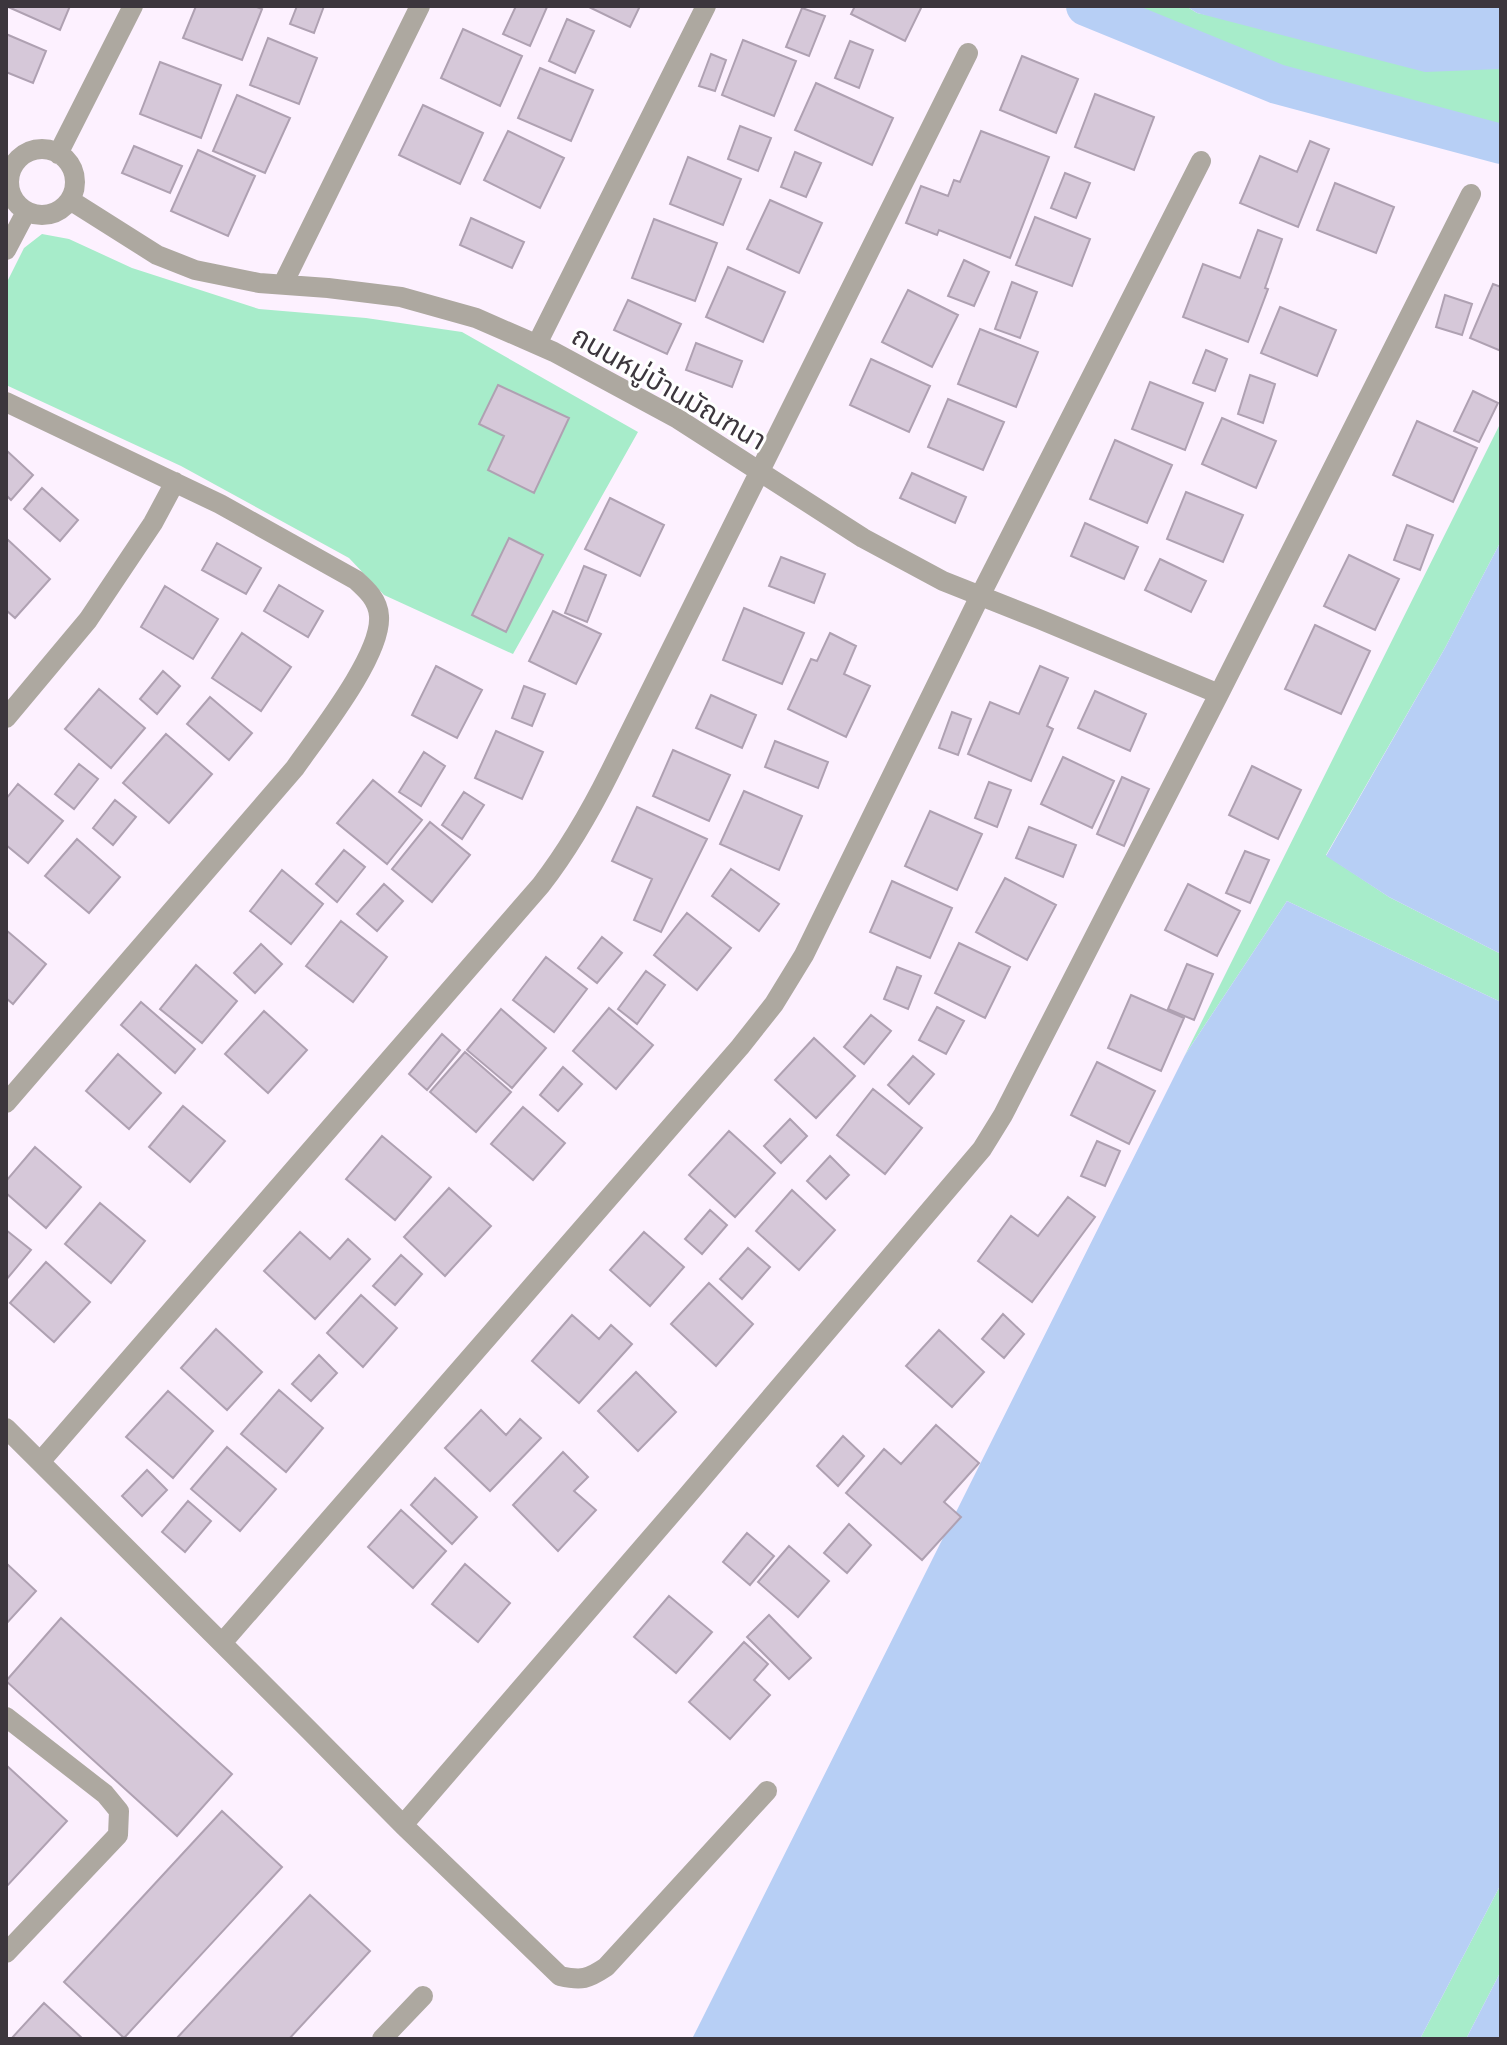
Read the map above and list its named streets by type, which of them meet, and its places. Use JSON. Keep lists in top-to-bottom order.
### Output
{
  "streets": {
    "street": ["ถนนหมู่บ้านมัณฑนา"]
  }
}
